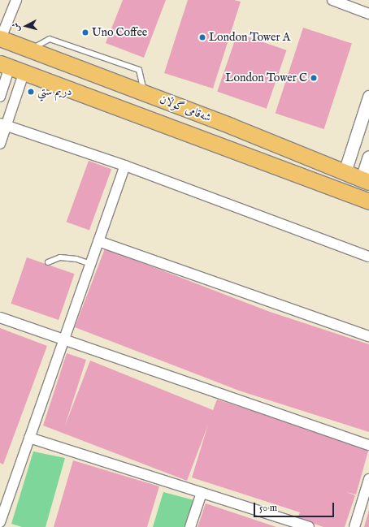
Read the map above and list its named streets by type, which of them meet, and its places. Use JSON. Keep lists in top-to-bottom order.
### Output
{
  "streets": {
    "main road": ["شەقامی گوڵان"]
  },
  "places": [
    "Uno Coffee",
    "London Tower A",
    "London Tower C",
    "دريم ستي"
  ],
  "scale_bar": "50 m",
  "north": "left"
}
